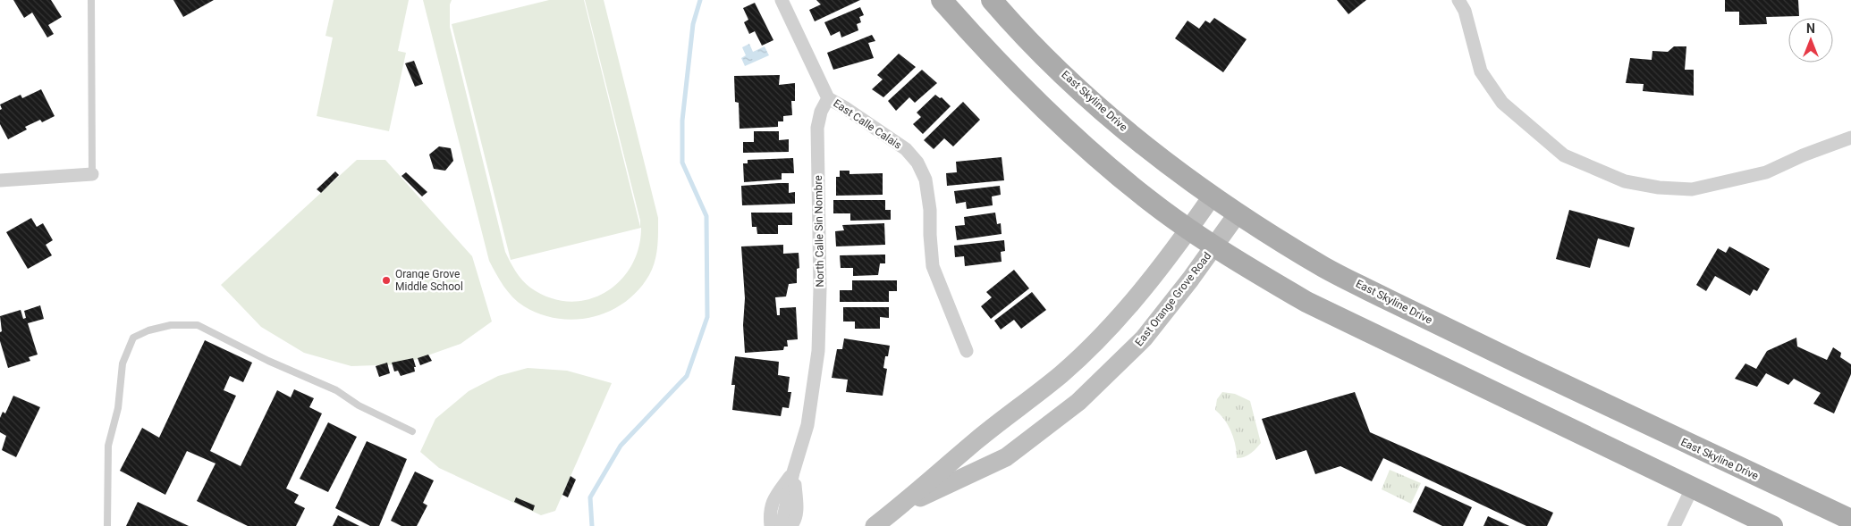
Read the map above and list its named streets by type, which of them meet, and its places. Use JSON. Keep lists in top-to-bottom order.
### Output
{
  "streets": {
    "main road": ["East Skyline Drive", "East Orange Grove Road"],
    "street": ["East Calle Calais", "North Calle Sin Nombre"]
  },
  "crossings": [
    ["East Skyline Drive", "East Orange Grove Road"],
    ["East Calle Calais", "North Calle Sin Nombre"]
  ],
  "places": ["Orange Grove Middle School"],
  "north": "top"
}
